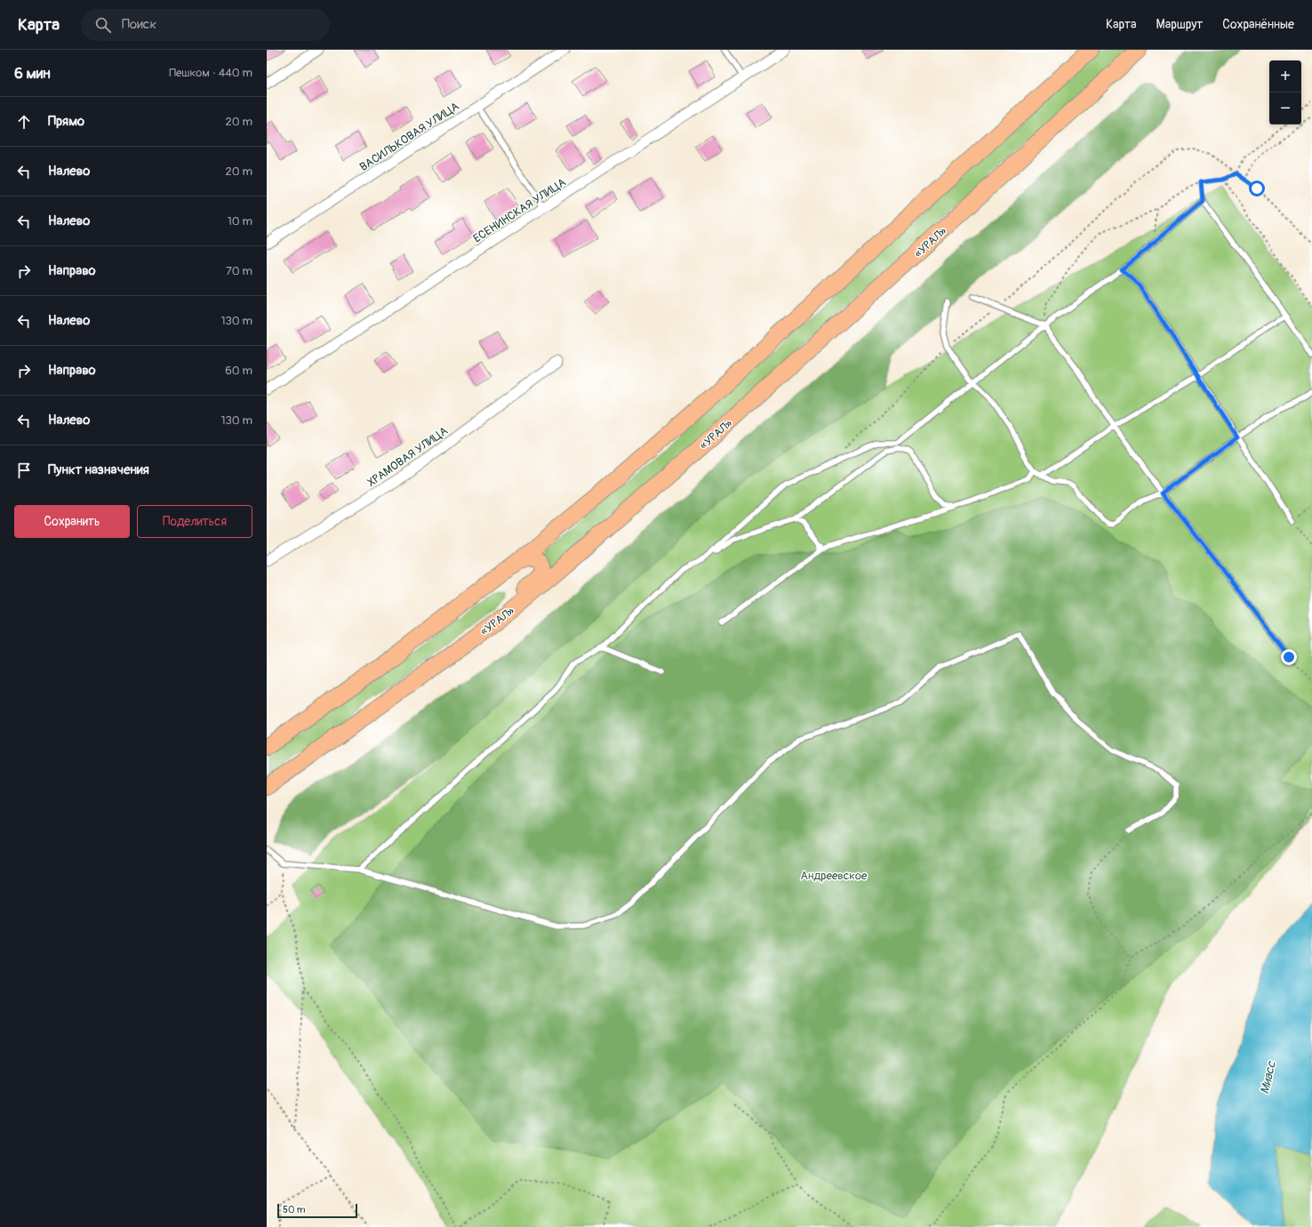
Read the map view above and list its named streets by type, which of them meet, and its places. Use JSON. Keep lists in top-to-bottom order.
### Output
{
  "streets": {
    "main road": ["«УРАЛ»"],
    "street": ["ВАСИЛЬКОВАЯ УЛИЦА", "ЕСЕНИНСКАЯ УЛИЦА", "ХРАМОВАЯ УЛИЦА"]
  },
  "water": ["Миасс"],
  "parks": ["Андреевское"],
  "scale_bar": "50 m",
  "page": {
    "header": "Карта",
    "search": "Поиск",
    "nav": ["Карта", "Маршрут", "Сохранённые"],
    "heading": ["6 мин", "Пешком · 440 m"],
    "map_buttons": ["+", "−"],
    "list": [
      ["Прямо", "20 m"],
      ["Налево", "20 m"],
      ["Налево", "10 m"],
      ["Направо", "70 m"],
      ["Налево", "130 m"],
      ["Направо", "60 m"],
      ["Налево", "130 m"],
      "Пункт назначения"
    ],
    "buttons": ["Сохранить", "Поделиться"],
    "scale": "50 m"
  }
}
